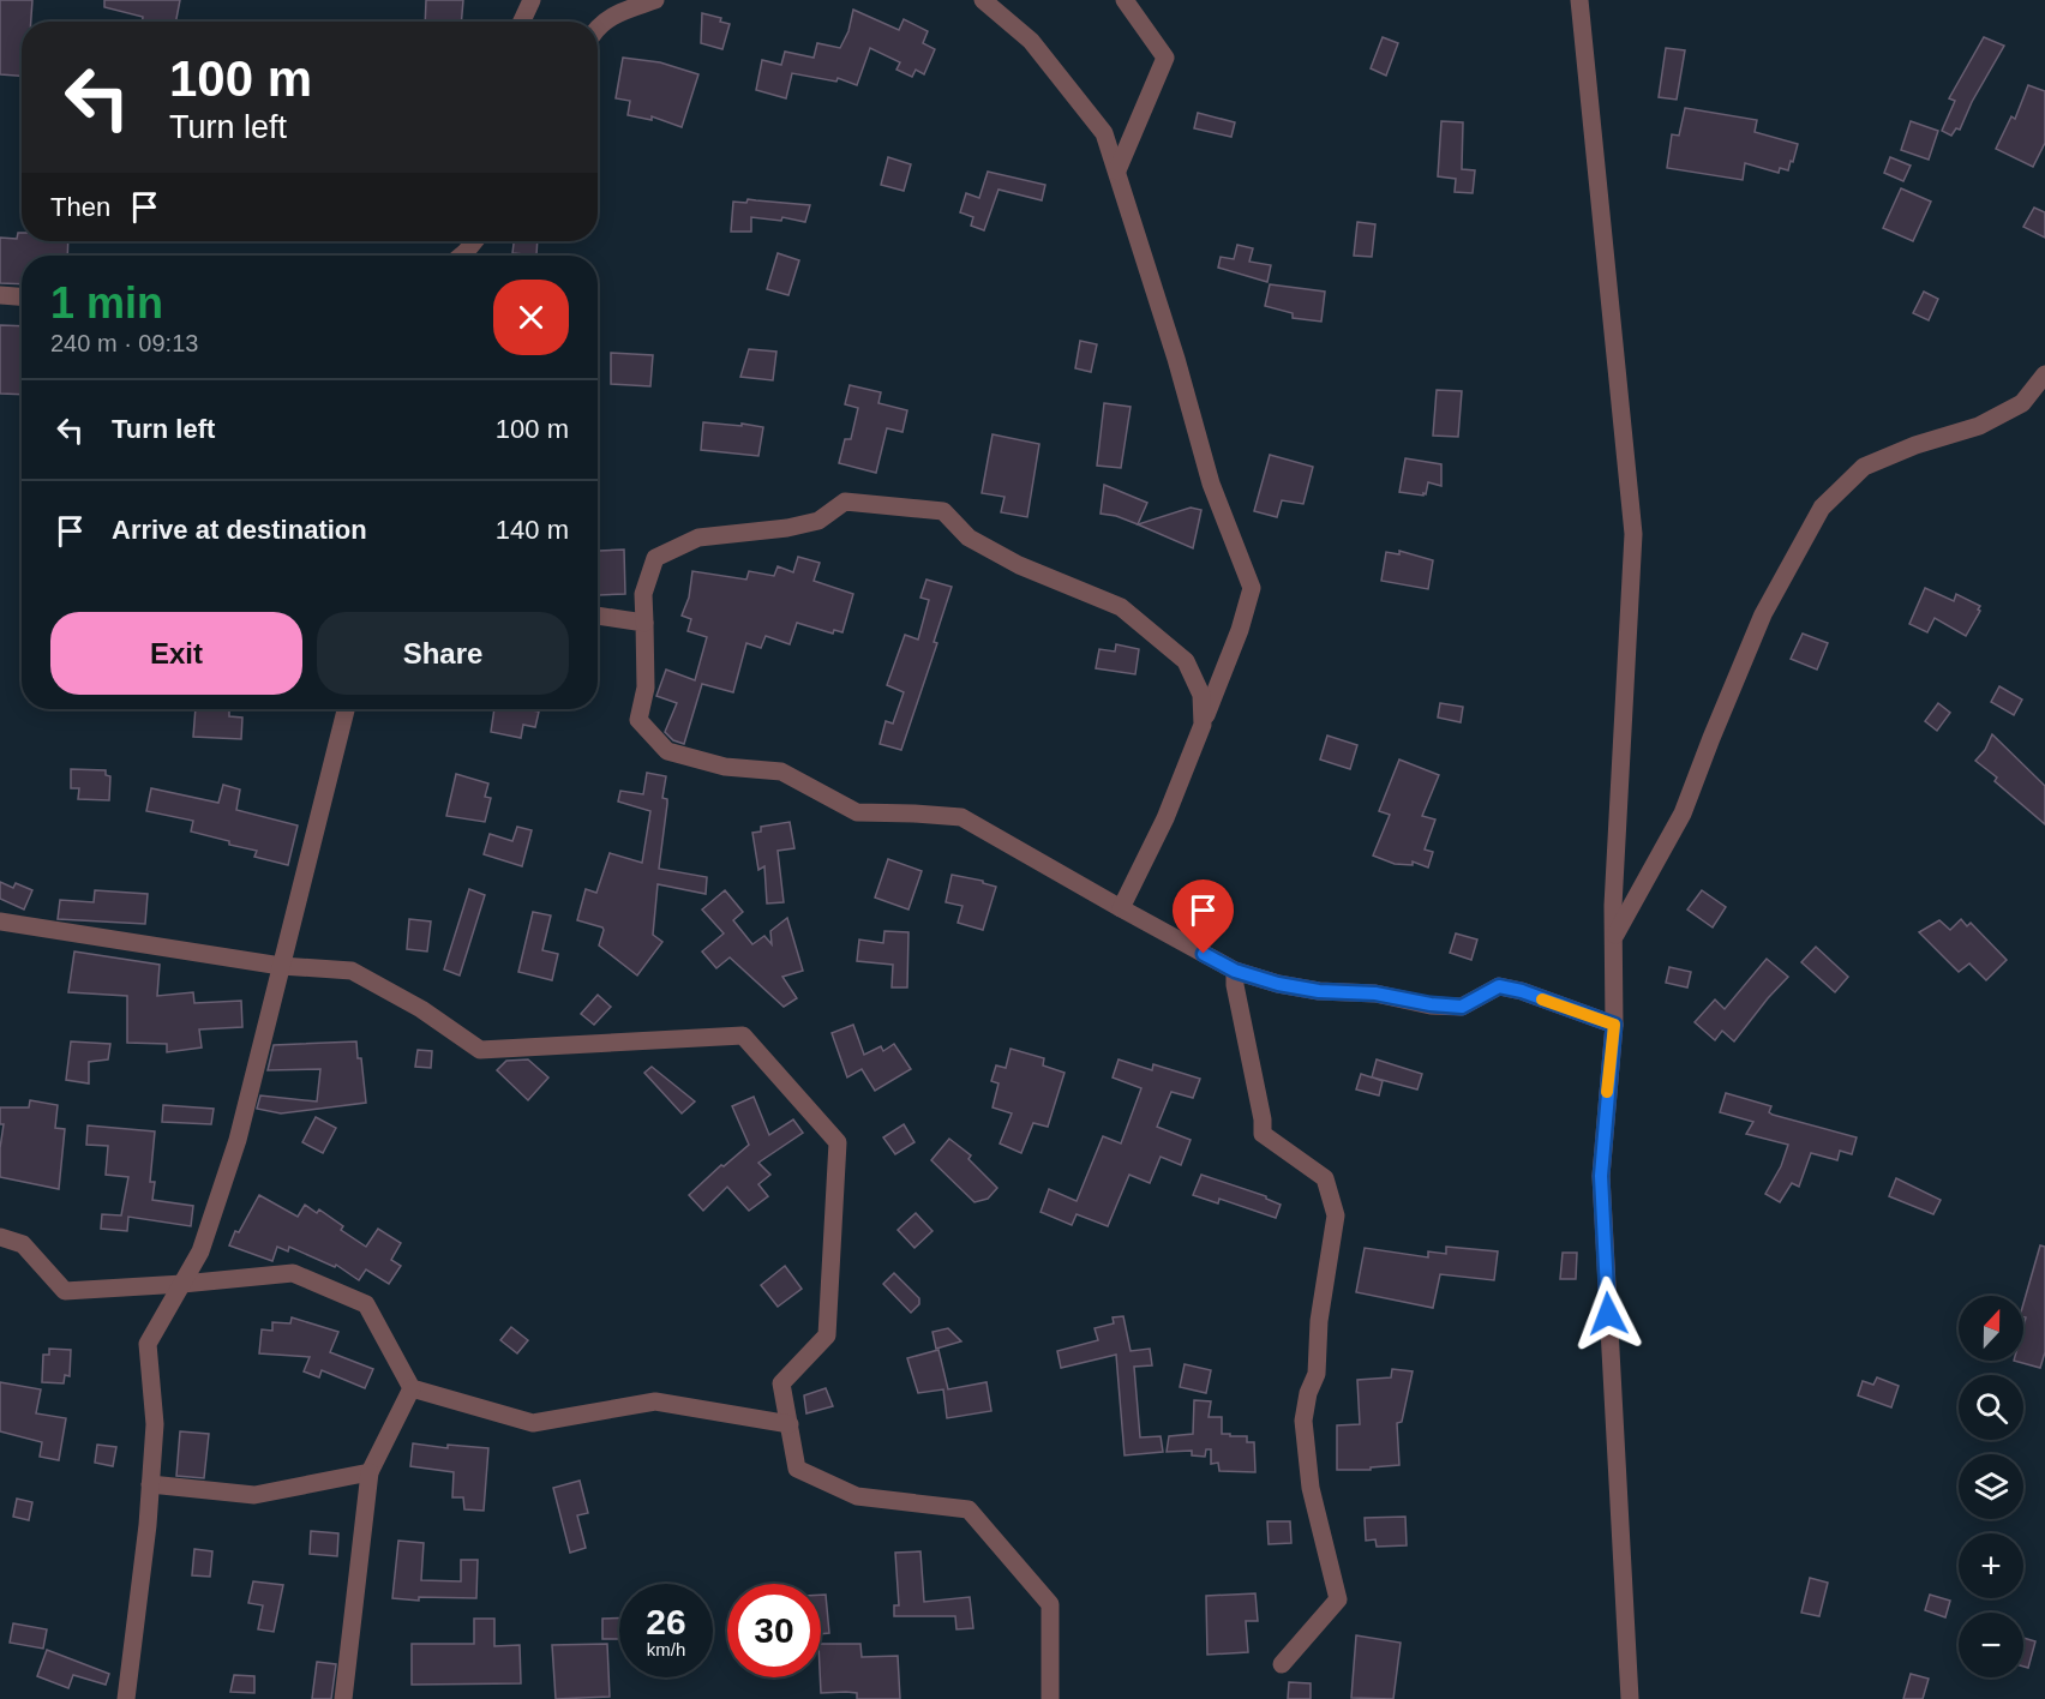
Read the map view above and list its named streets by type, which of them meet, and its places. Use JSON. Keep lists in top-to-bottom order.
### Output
{
  "north": "top",
  "page": {
    "turn": ["100 m", "Turn left"],
    "then": "Then",
    "heading": ["1 min", "240 m · 09:13"],
    "list": [
      {
        "name": "Turn left",
        "value": "100 m"
      },
      {
        "name": "Arrive at destination",
        "value": "140 m"
      }
    ],
    "buttons": ["Exit", "Share"],
    "map_buttons": ["+", "−"],
    "speed": "26 km/h",
    "limit": "30"
  }
}
